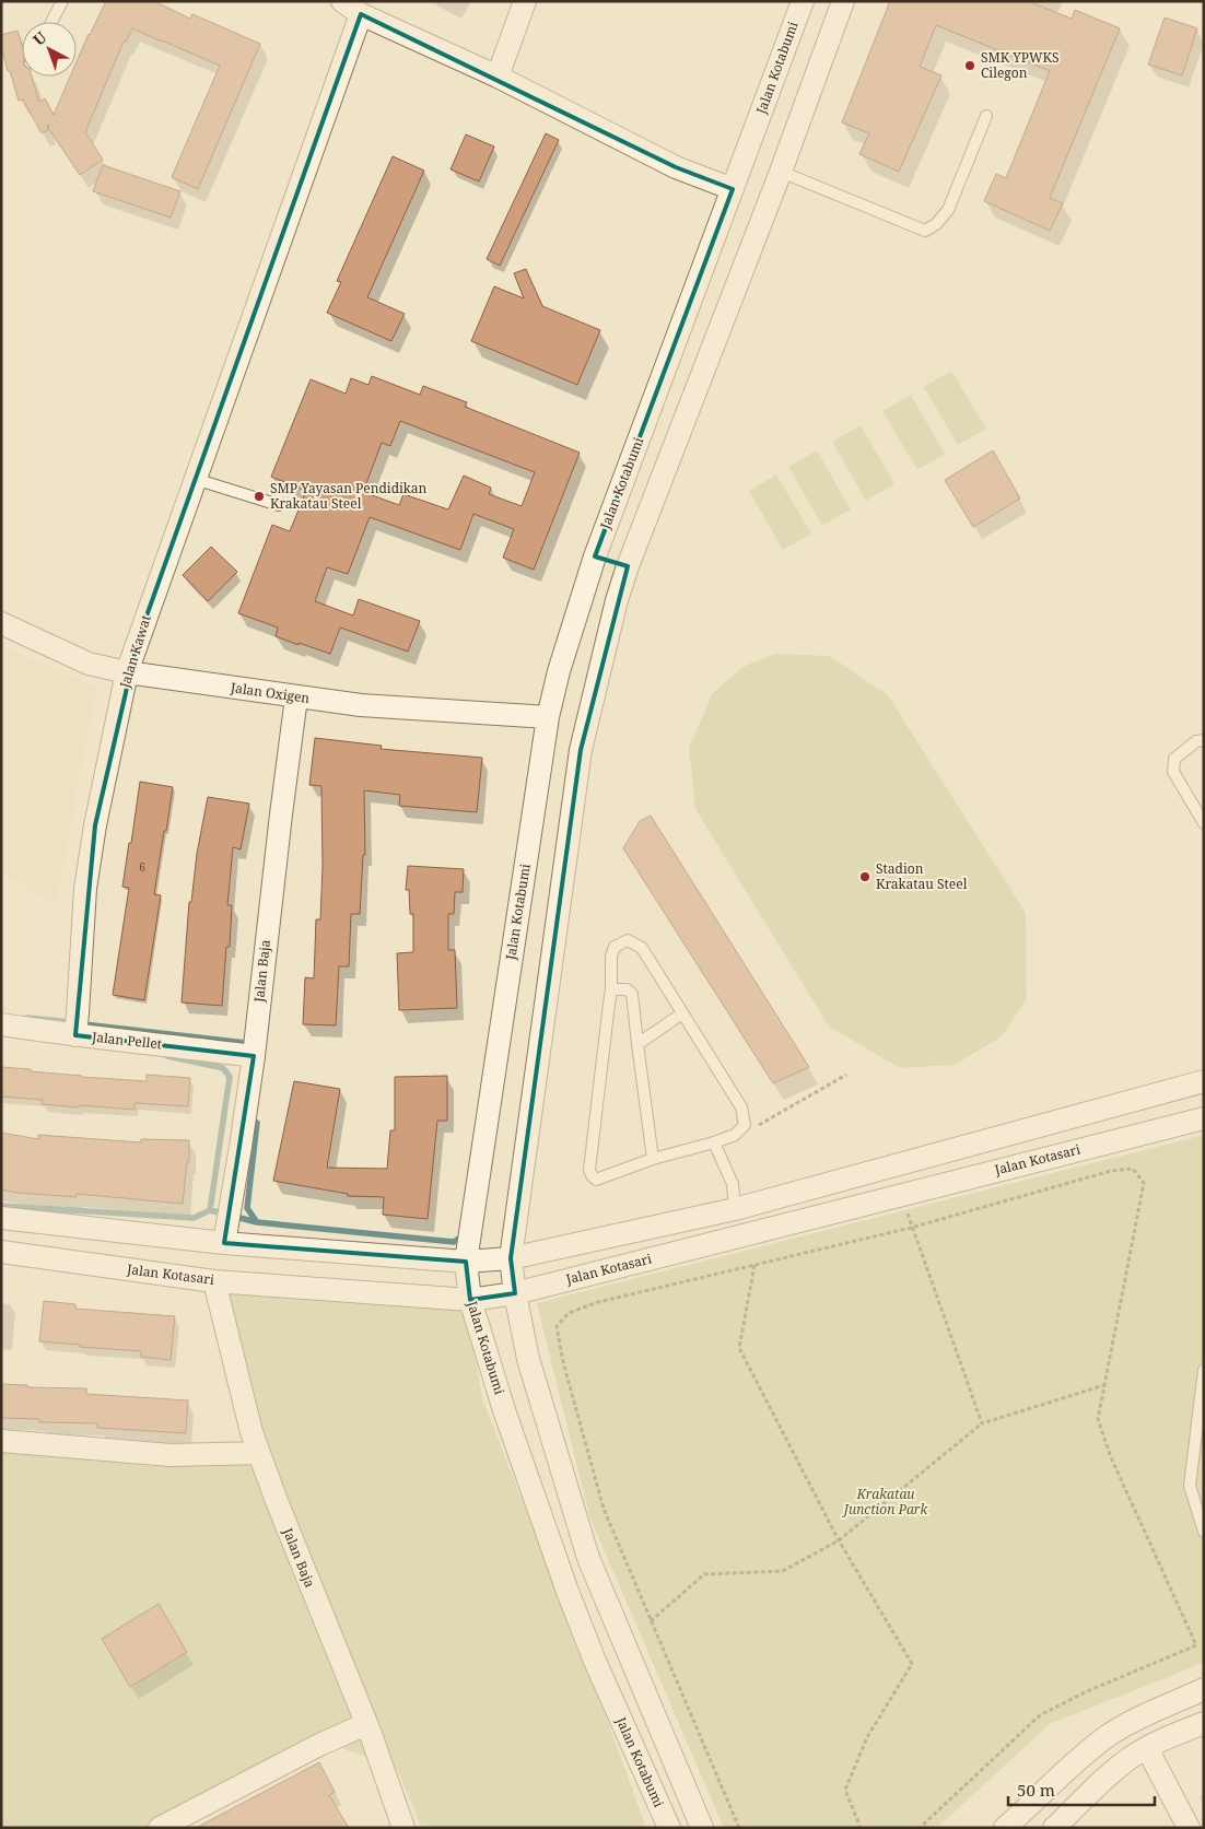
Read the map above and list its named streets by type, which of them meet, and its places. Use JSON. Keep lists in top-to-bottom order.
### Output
{
  "streets": {
    "street": [
      "Jalan Kotabumi",
      "Jalan Kawat",
      "Jalan Oxigen",
      "Jalan Baja",
      "Jalan Pellet",
      "Jalan Kotasari"
    ]
  },
  "crossings": [
    ["Jalan Kotabumi", "Jalan Oxigen"],
    ["Jalan Kotabumi", "Jalan Kotasari"],
    ["Jalan Kawat", "Jalan Oxigen"],
    ["Jalan Kawat", "Jalan Pellet"],
    ["Jalan Oxigen", "Jalan Baja"],
    ["Jalan Baja", "Jalan Pellet"],
    ["Jalan Baja", "Jalan Kotasari"]
  ],
  "parks": ["Krakatau Junction Park"],
  "places": ["SMK YPWKS Cilegon", "SMP Yayasan Pendidikan Krakatau Steel", "Stadion Krakatau Steel"],
  "house_numbers": ["6"],
  "scale_bar": "50 m",
  "north": "top left"
}
